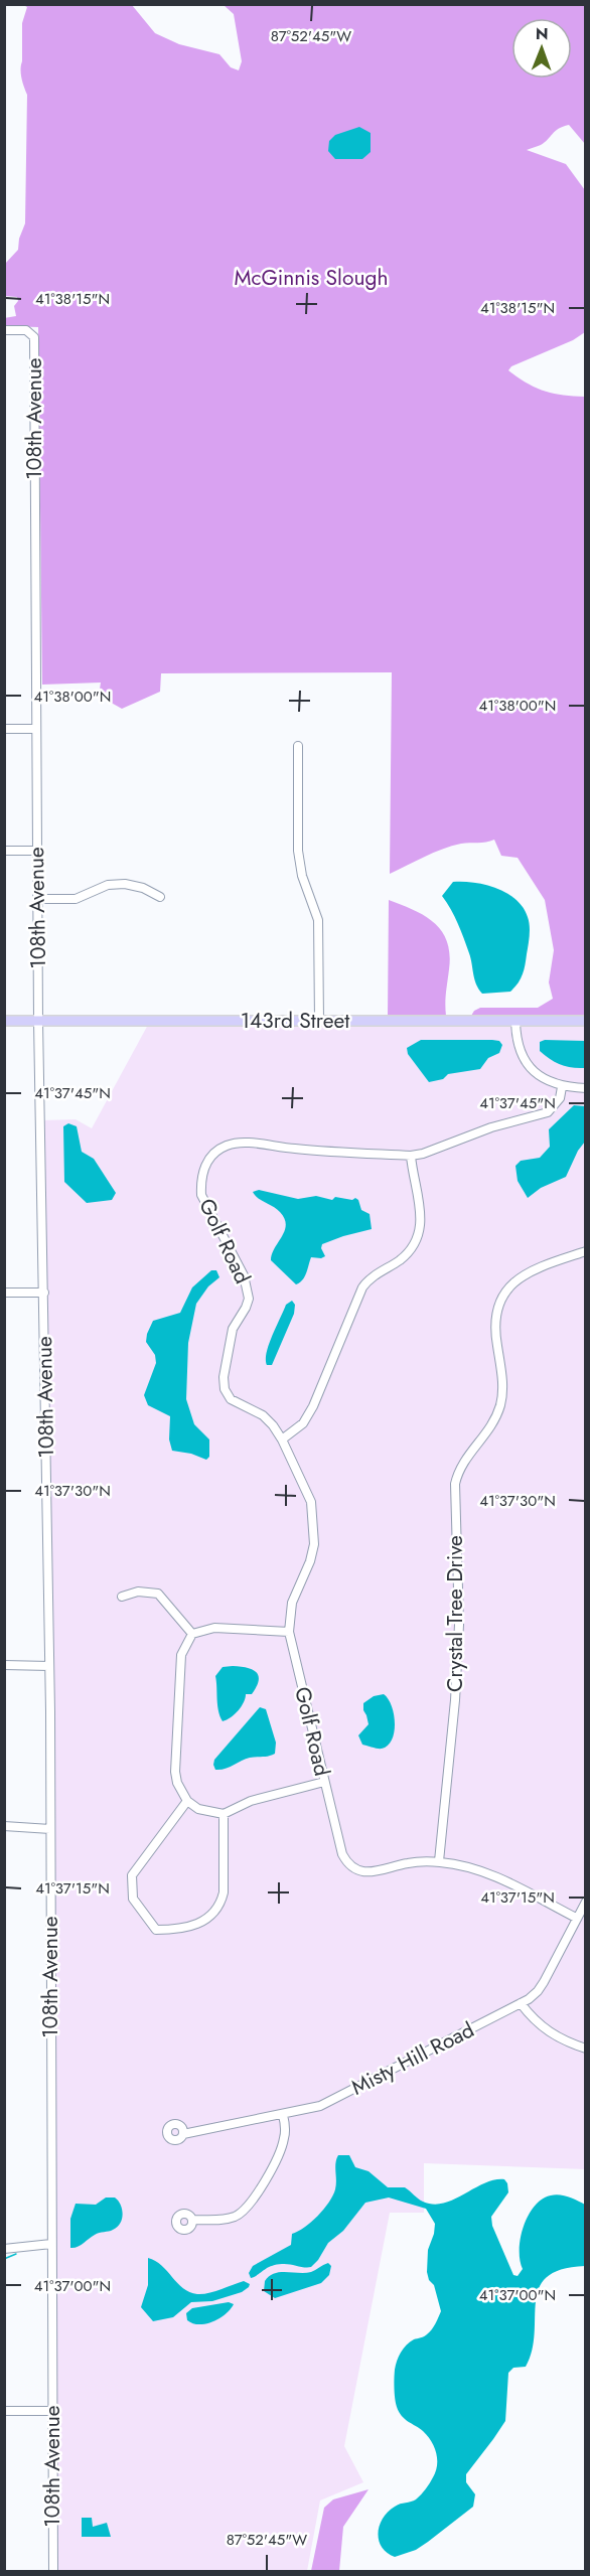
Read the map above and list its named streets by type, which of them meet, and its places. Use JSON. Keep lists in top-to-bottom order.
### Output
{
  "streets": {
    "main road": ["143rd Street"],
    "street": [
      "108th Avenue",
      "Golf Road",
      "Crystal Tree Drive",
      "Misty Hill Road"
    ]
  },
  "crossings": [
    ["108th Avenue", "143rd Street"],
    ["Golf Road", "Crystal Tree Drive"]
  ],
  "parks": ["McGinnis Slough"],
  "north": "top",
  "coordinates": [
    "87°52'45\"W",
    "41°38'15\"N",
    "41°38'00\"N",
    "41°37'45\"N",
    "41°37'30\"N",
    "41°37'15\"N",
    "41°37'00\"N"
  ]
}
